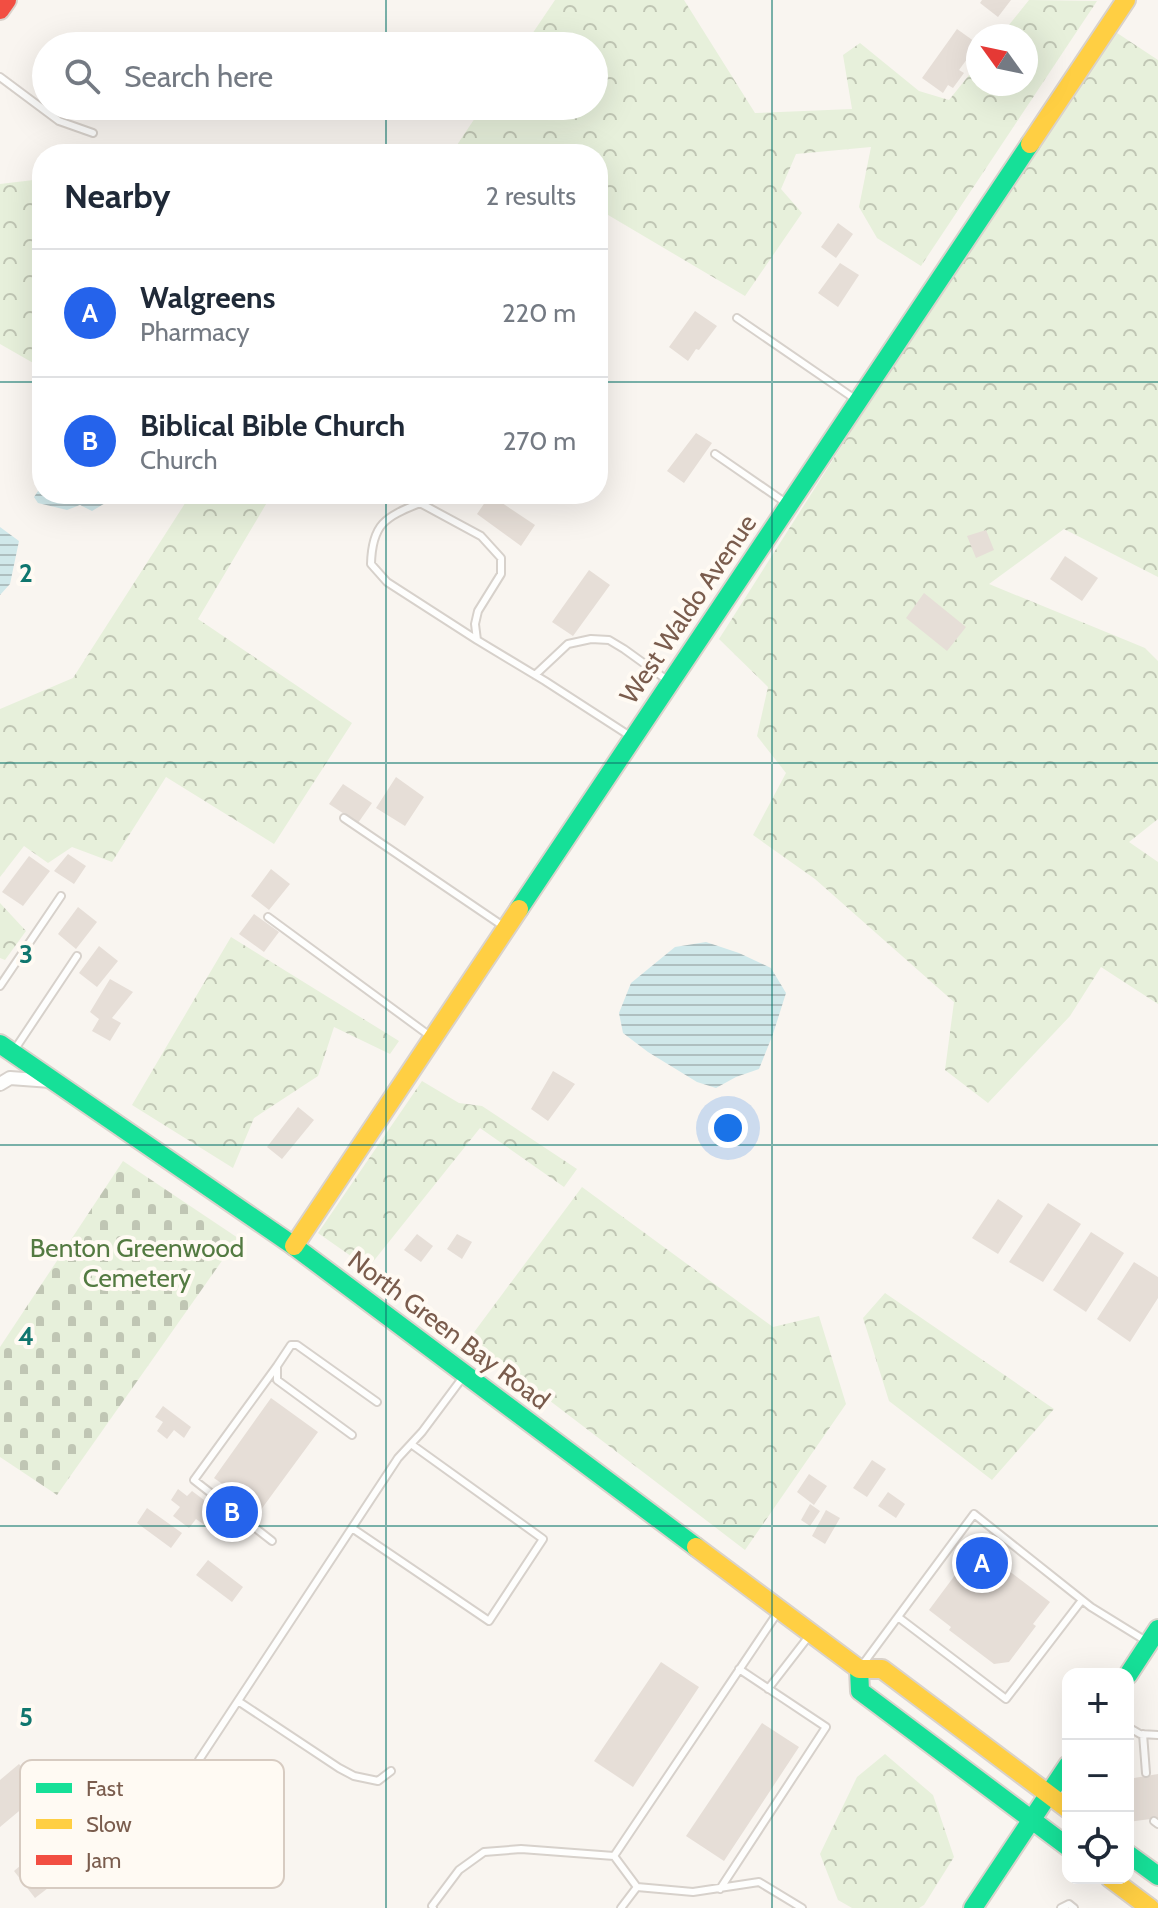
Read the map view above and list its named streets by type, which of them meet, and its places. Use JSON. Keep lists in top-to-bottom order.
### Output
{
  "streets": {
    "main road": ["West Waldo Avenue", "North Green Bay Road"]
  },
  "crossings": [
    ["West Waldo Avenue", "North Green Bay Road"]
  ],
  "parks": ["Benton Greenwood Cemetery"],
  "legend": ["Fast", "Slow", "Jam"],
  "north": "top left",
  "page": {
    "search": "Search here",
    "heading": ["Nearby", "2 results"],
    "list": [
      {
        "mark": "A",
        "name": "Walgreens",
        "note": "Pharmacy",
        "value": "220 m"
      },
      {
        "mark": "B",
        "name": "Biblical Bible Church",
        "note": "Church",
        "value": "270 m"
      }
    ],
    "pins": ["B", "A"],
    "map_buttons": ["+", "−"]
  },
  "grid": {
    "rows": [
      "2",
      "3",
      "4",
      "5"
    ]
  }
}
